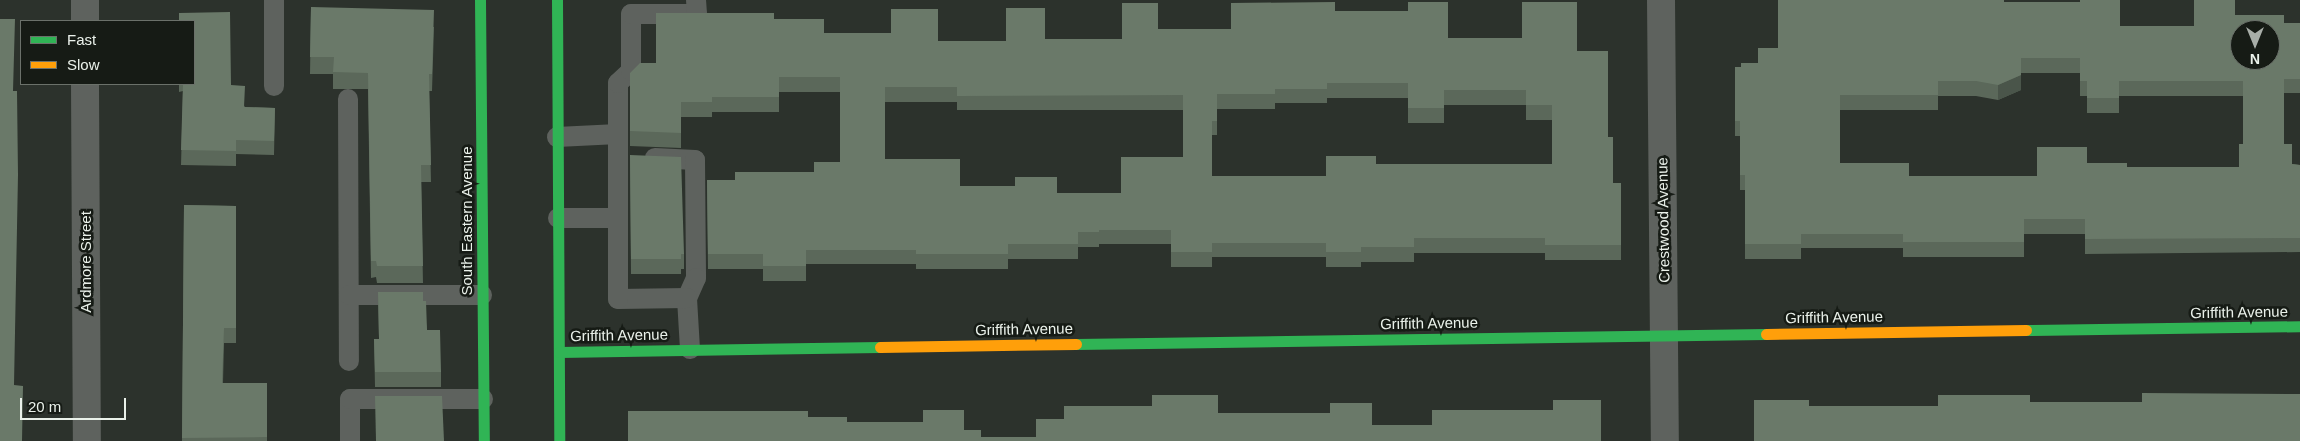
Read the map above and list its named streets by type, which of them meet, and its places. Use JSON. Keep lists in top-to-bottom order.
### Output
{
  "streets": {
    "street": [
      "Crestwood Avenue",
      "South Eastern Avenue",
      "Ardmore Street",
      "Griffith Avenue"
    ]
  },
  "crossings": [
    ["Crestwood Avenue", "Griffith Avenue"]
  ],
  "legend": ["Fast", "Slow"],
  "scale_bar": "20 m",
  "north": "bottom"
}
